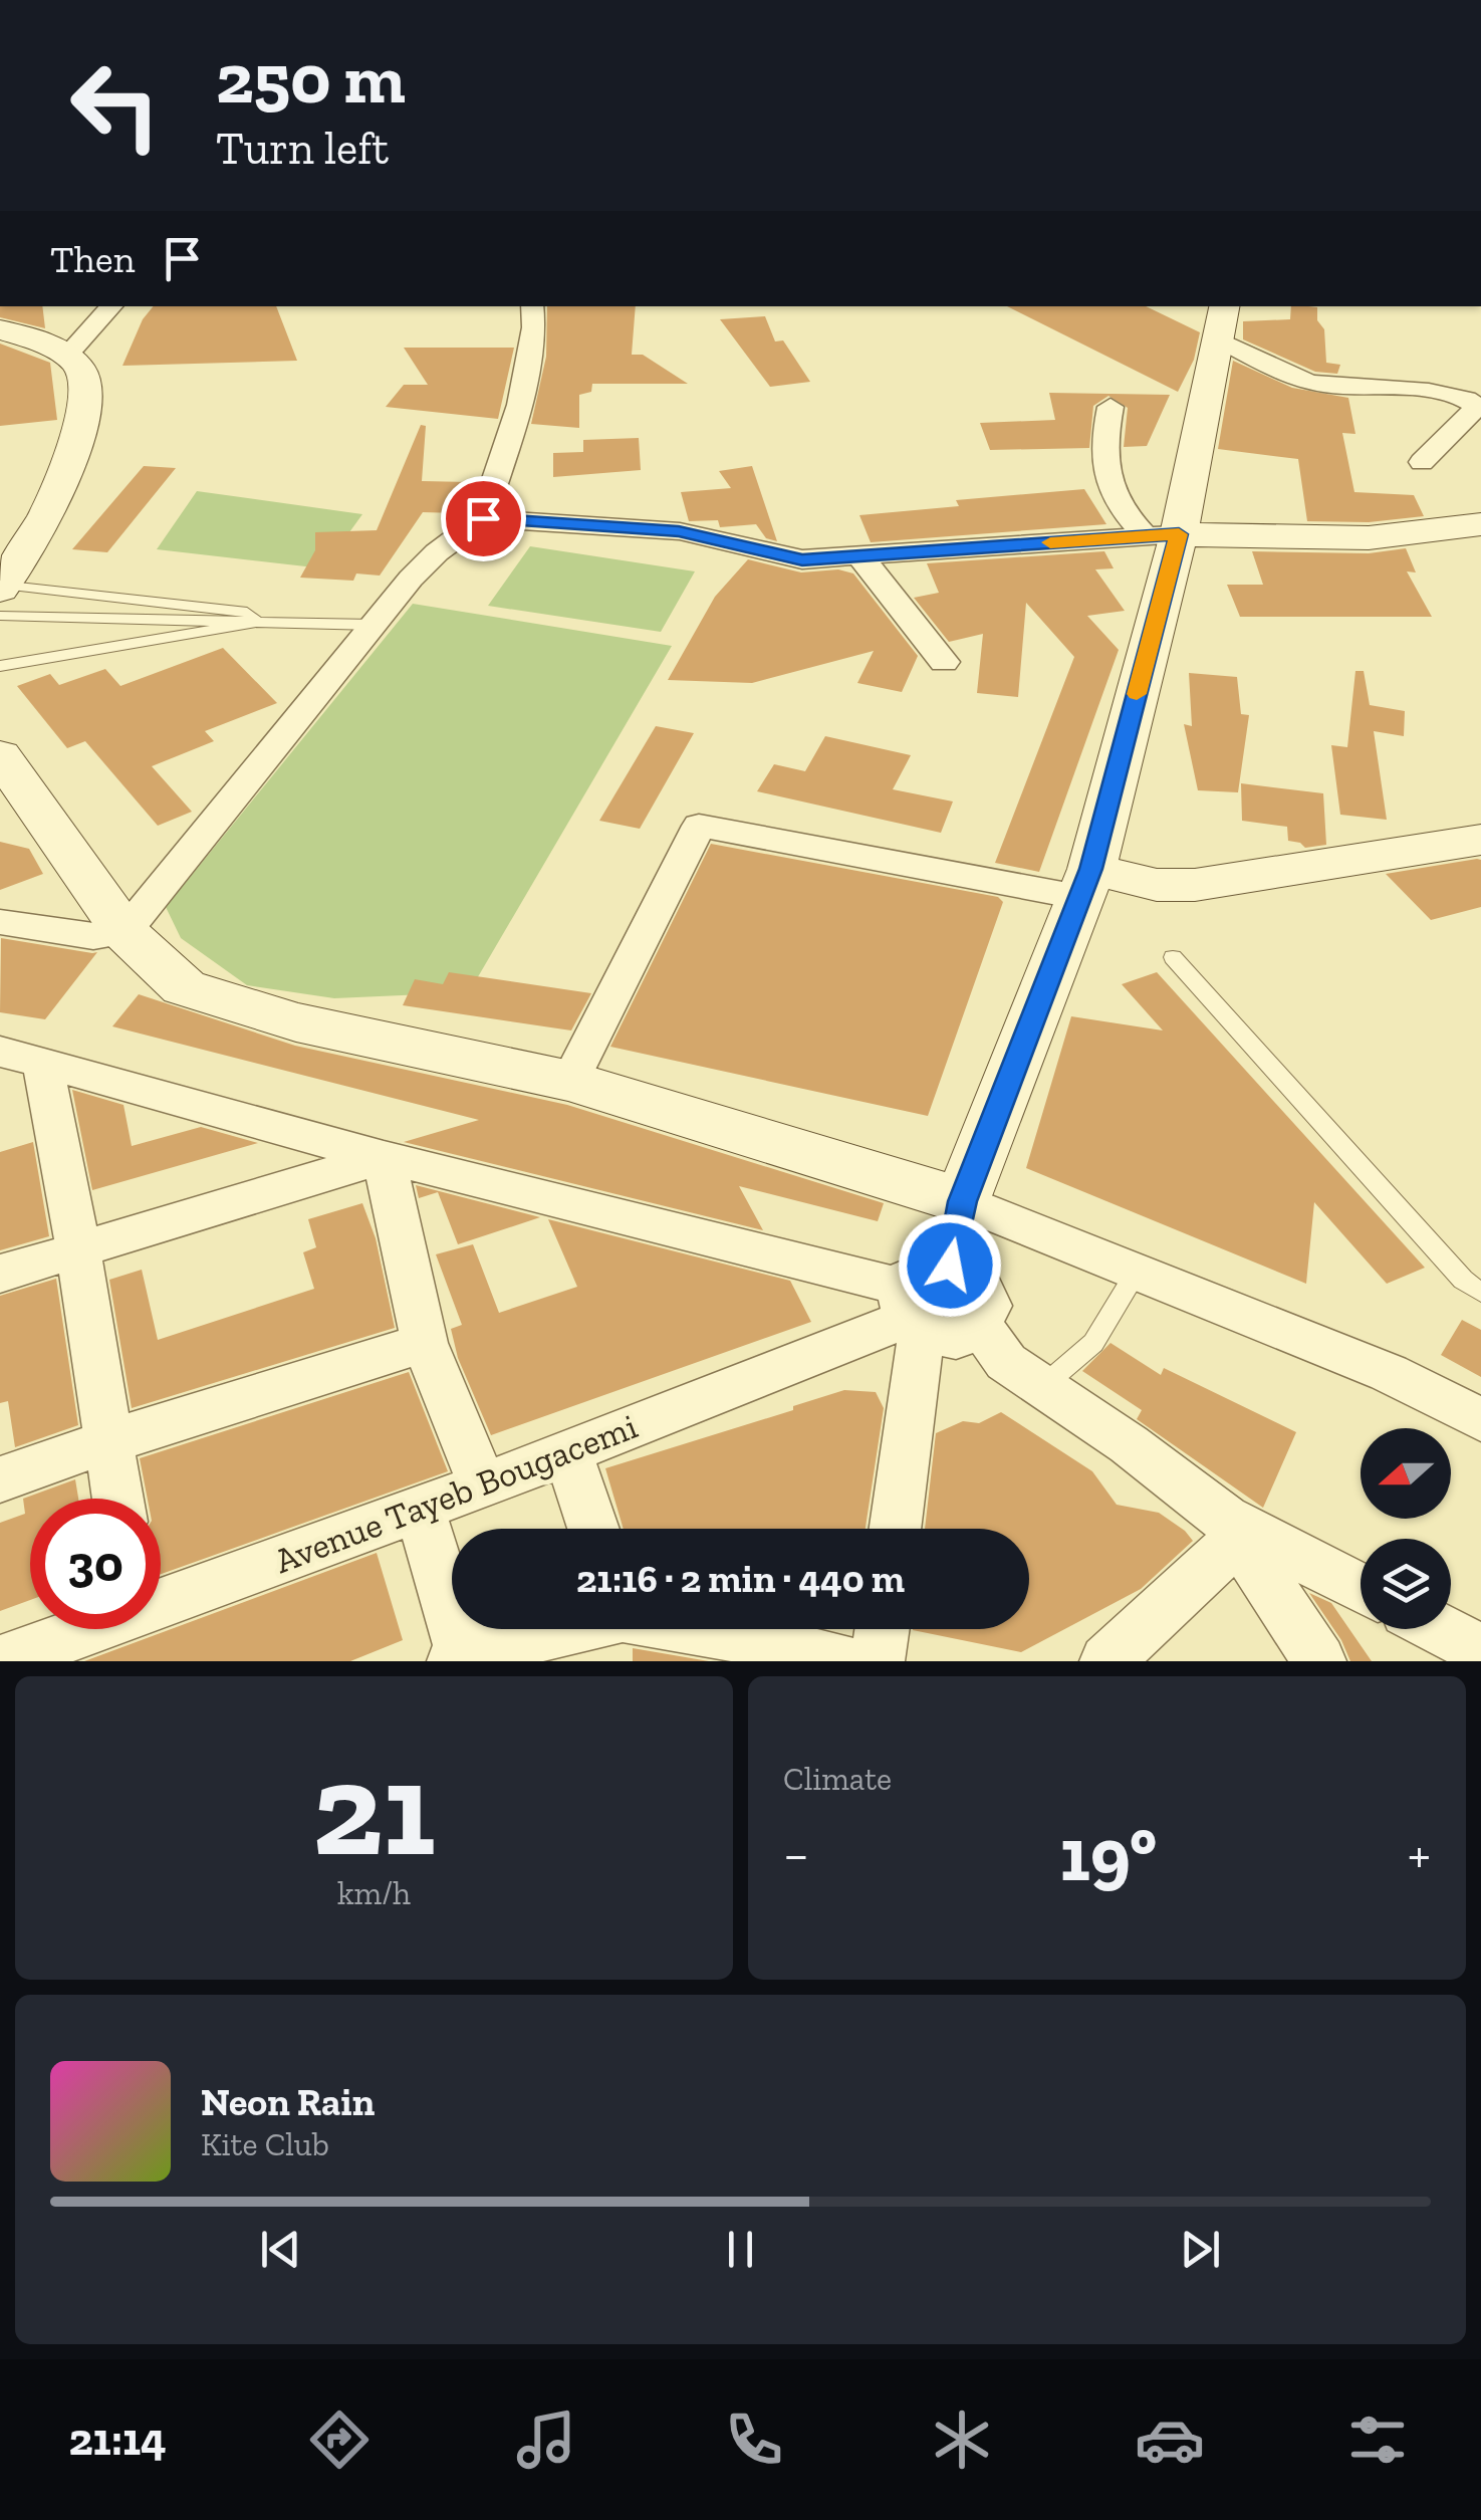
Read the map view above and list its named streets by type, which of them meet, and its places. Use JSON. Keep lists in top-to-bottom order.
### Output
{
  "streets": {
    "street": ["Avenue Tayeb Bougacemi"]
  },
  "north": "left",
  "page": {
    "turn": ["250 m", "Turn left"],
    "then": "Then",
    "limit": "30",
    "trip": "21:16 · 2 min · 440 m",
    "tile": [
      ["21", "km/h"],
      "Climate"
    ],
    "heat": ["−", "19°", "+"],
    "song": ["Neon Rain", "Kite Club"],
    "tabs": "21:14"
  }
}
